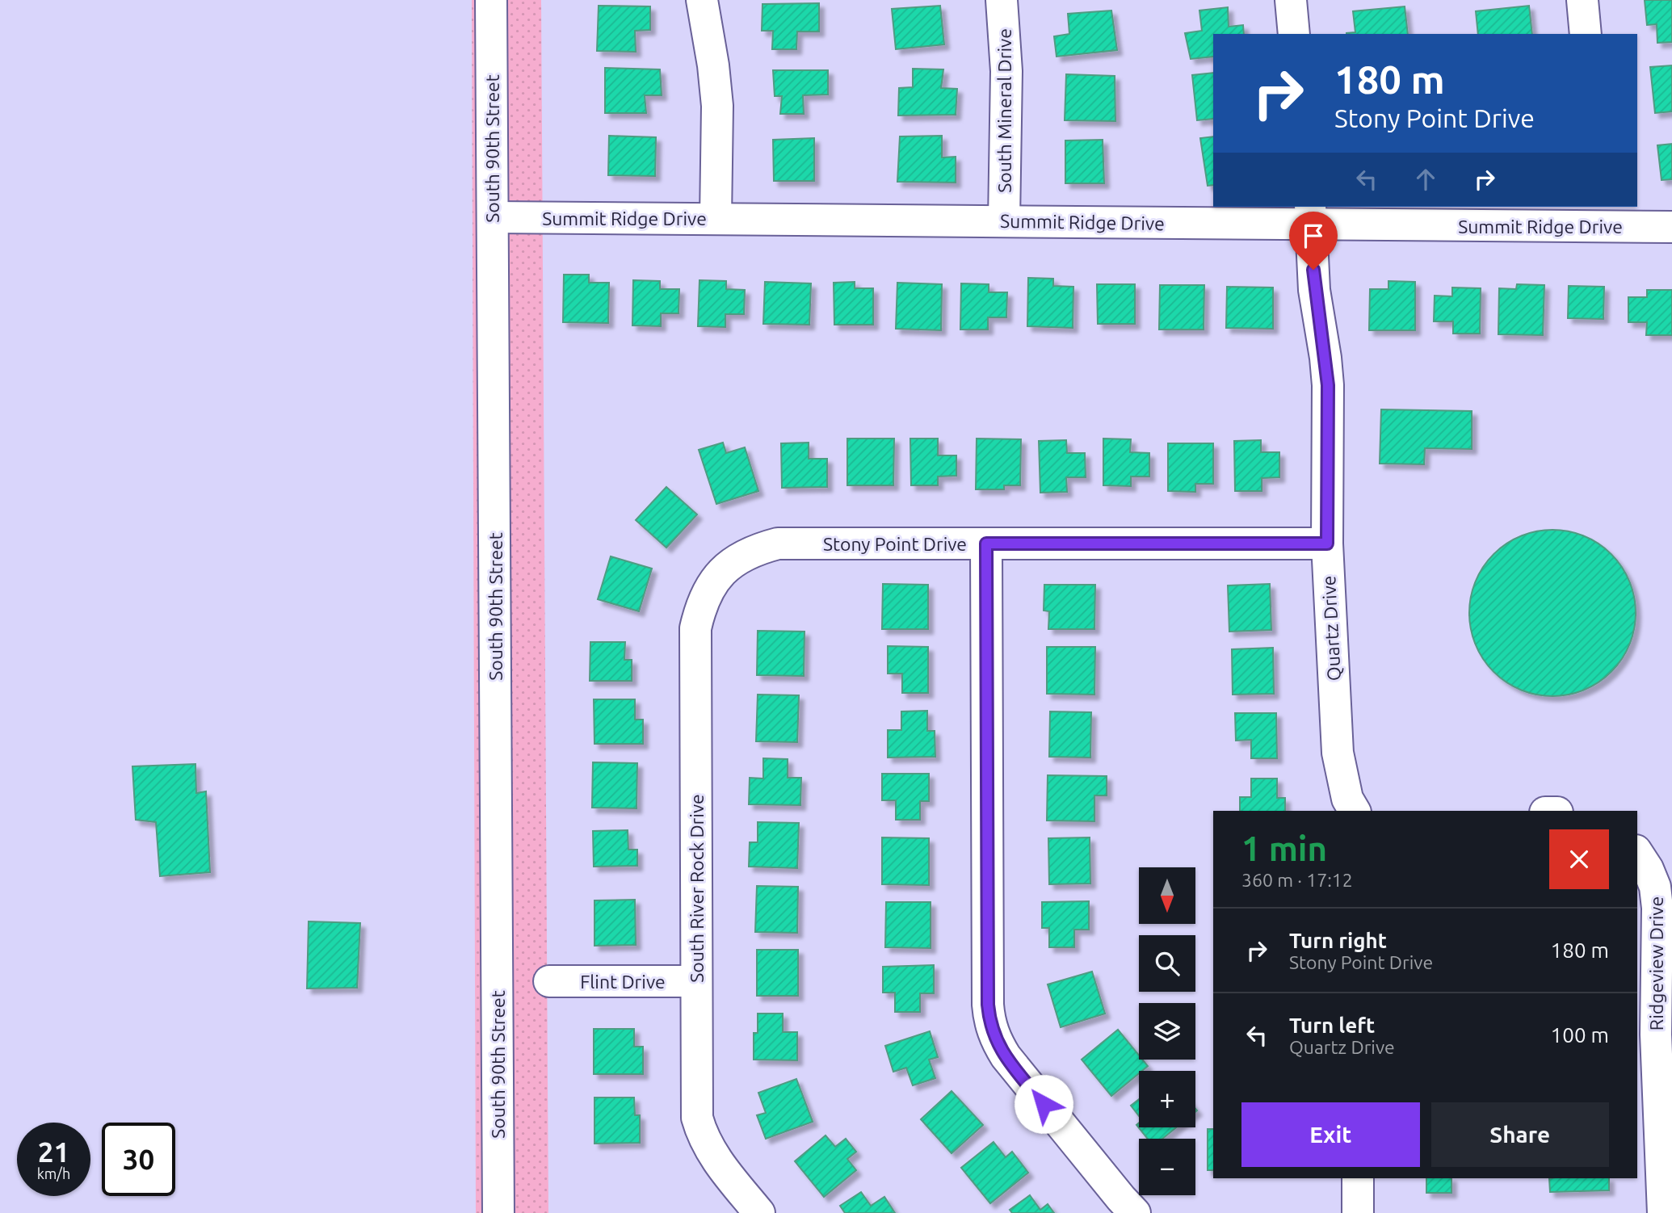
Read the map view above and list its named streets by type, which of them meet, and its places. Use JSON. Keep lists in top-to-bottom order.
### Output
{
  "streets": {
    "street": [
      "South Mineral Drive",
      "South 90th Street",
      "Summit Ridge Drive",
      "Stony Point Drive",
      "Quartz Drive",
      "South River Rock Drive",
      "Ridgeview Drive",
      "Flint Drive"
    ]
  },
  "crossings": [
    ["South Mineral Drive", "Summit Ridge Drive"],
    ["South 90th Street", "Summit Ridge Drive"],
    ["Summit Ridge Drive", "Quartz Drive"],
    ["Stony Point Drive", "Quartz Drive"],
    ["Stony Point Drive", "South River Rock Drive"],
    ["South River Rock Drive", "Flint Drive"]
  ],
  "north": "bottom",
  "page": {
    "turn": ["180 m", "Stony Point Drive"],
    "heading": ["1 min", "360 m · 17:12"],
    "map_buttons": ["+", "−"],
    "list": [
      {
        "name": "Turn right",
        "note": "Stony Point Drive",
        "value": "180 m"
      },
      {
        "name": "Turn left",
        "note": "Quartz Drive",
        "value": "100 m"
      }
    ],
    "buttons": ["Exit", "Share"],
    "speed": "21 km/h",
    "limit": "30"
  }
}
